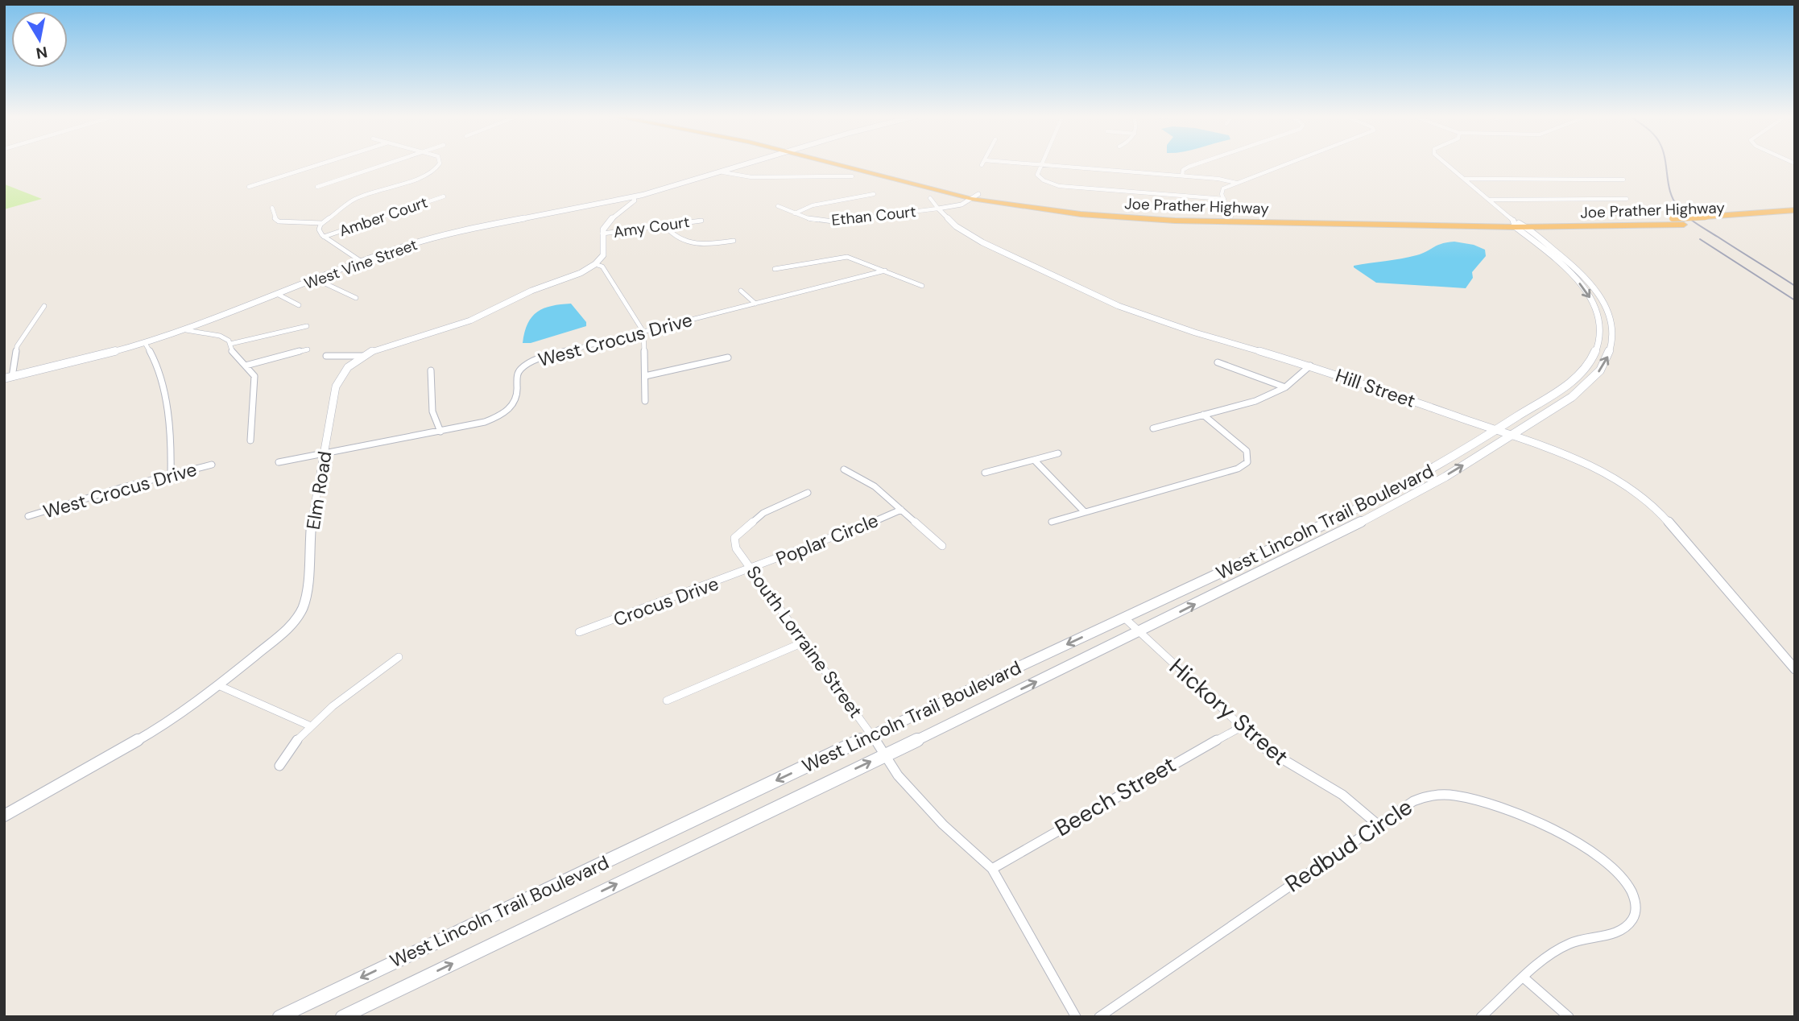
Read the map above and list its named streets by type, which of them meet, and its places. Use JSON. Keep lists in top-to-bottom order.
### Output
{
  "streets": {
    "highway": ["Joe Prather Highway"],
    "main road": ["West Vine Street", "West Lincoln Trail Boulevard"],
    "street": [
      "Ethan Court",
      "Amber Court",
      "Amy Court",
      "West Crocus Drive",
      "Hill Street",
      "Elm Road",
      "Poplar Circle",
      "Crocus Drive",
      "South Lorraine Street",
      "Hickory Street",
      "Beech Street",
      "Redbud Circle"
    ]
  },
  "crossings": [
    ["Joe Prather Highway", "West Lincoln Trail Boulevard"],
    ["Ethan Court", "Hill Street"],
    ["West Crocus Drive", "Elm Road"],
    ["Hill Street", "West Lincoln Trail Boulevard"],
    ["West Lincoln Trail Boulevard", "South Lorraine Street"],
    ["West Lincoln Trail Boulevard", "Hickory Street"],
    ["Poplar Circle", "Crocus Drive"],
    ["Poplar Circle", "South Lorraine Street"],
    ["Crocus Drive", "South Lorraine Street"],
    ["South Lorraine Street", "Beech Street"],
    ["Hickory Street", "Beech Street"],
    ["Hickory Street", "Redbud Circle"]
  ],
  "north": "bottom"
}
